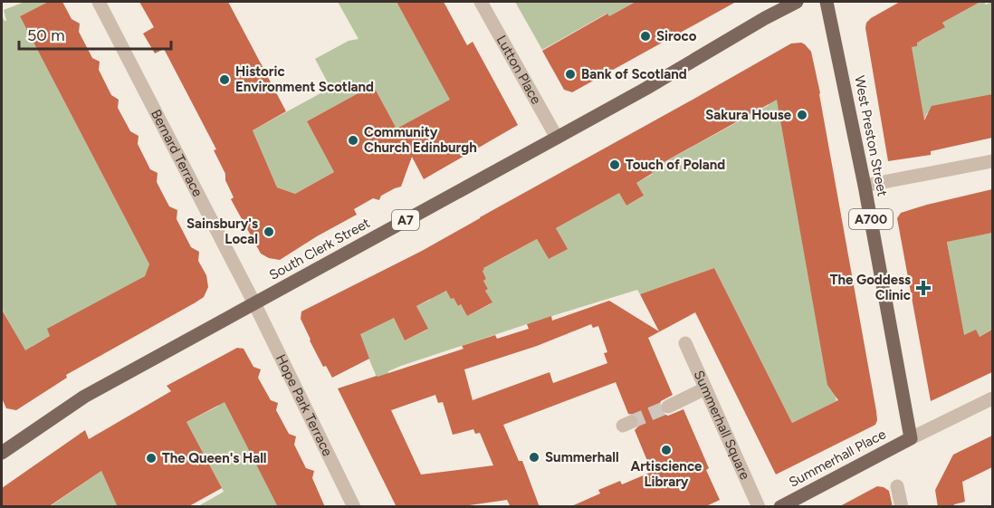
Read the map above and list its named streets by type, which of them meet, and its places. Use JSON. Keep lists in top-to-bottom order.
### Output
{
  "streets": {
    "main road": [
      "West Preston Street",
      "A700",
      "A7",
      "South Clerk Street",
      "Summerhall Place"
    ],
    "street": [
      "Lutton Place",
      "Bernard Terrace",
      "Hope Park Terrace",
      "Summerhall Square"
    ]
  },
  "crossings": [
    ["Lutton Place", "South Clerk Street"],
    ["West Preston Street", "Summerhall Place"],
    ["Bernard Terrace", "South Clerk Street"],
    ["Bernard Terrace", "Hope Park Terrace"],
    ["South Clerk Street", "Hope Park Terrace"]
  ],
  "places": {
    "other": [
      "Siroco",
      "Bank of Scotland",
      "Historic Environment Scotland",
      "Sakura House",
      "Community Church Edinburgh",
      "Touch of Poland",
      "Sainsbury's Local",
      "Artiscience Library",
      "Summerhall",
      "The Queen's Hall"
    ],
    "health": ["The Goddess Clinic"]
  },
  "scale_bar": "50 m"
}
